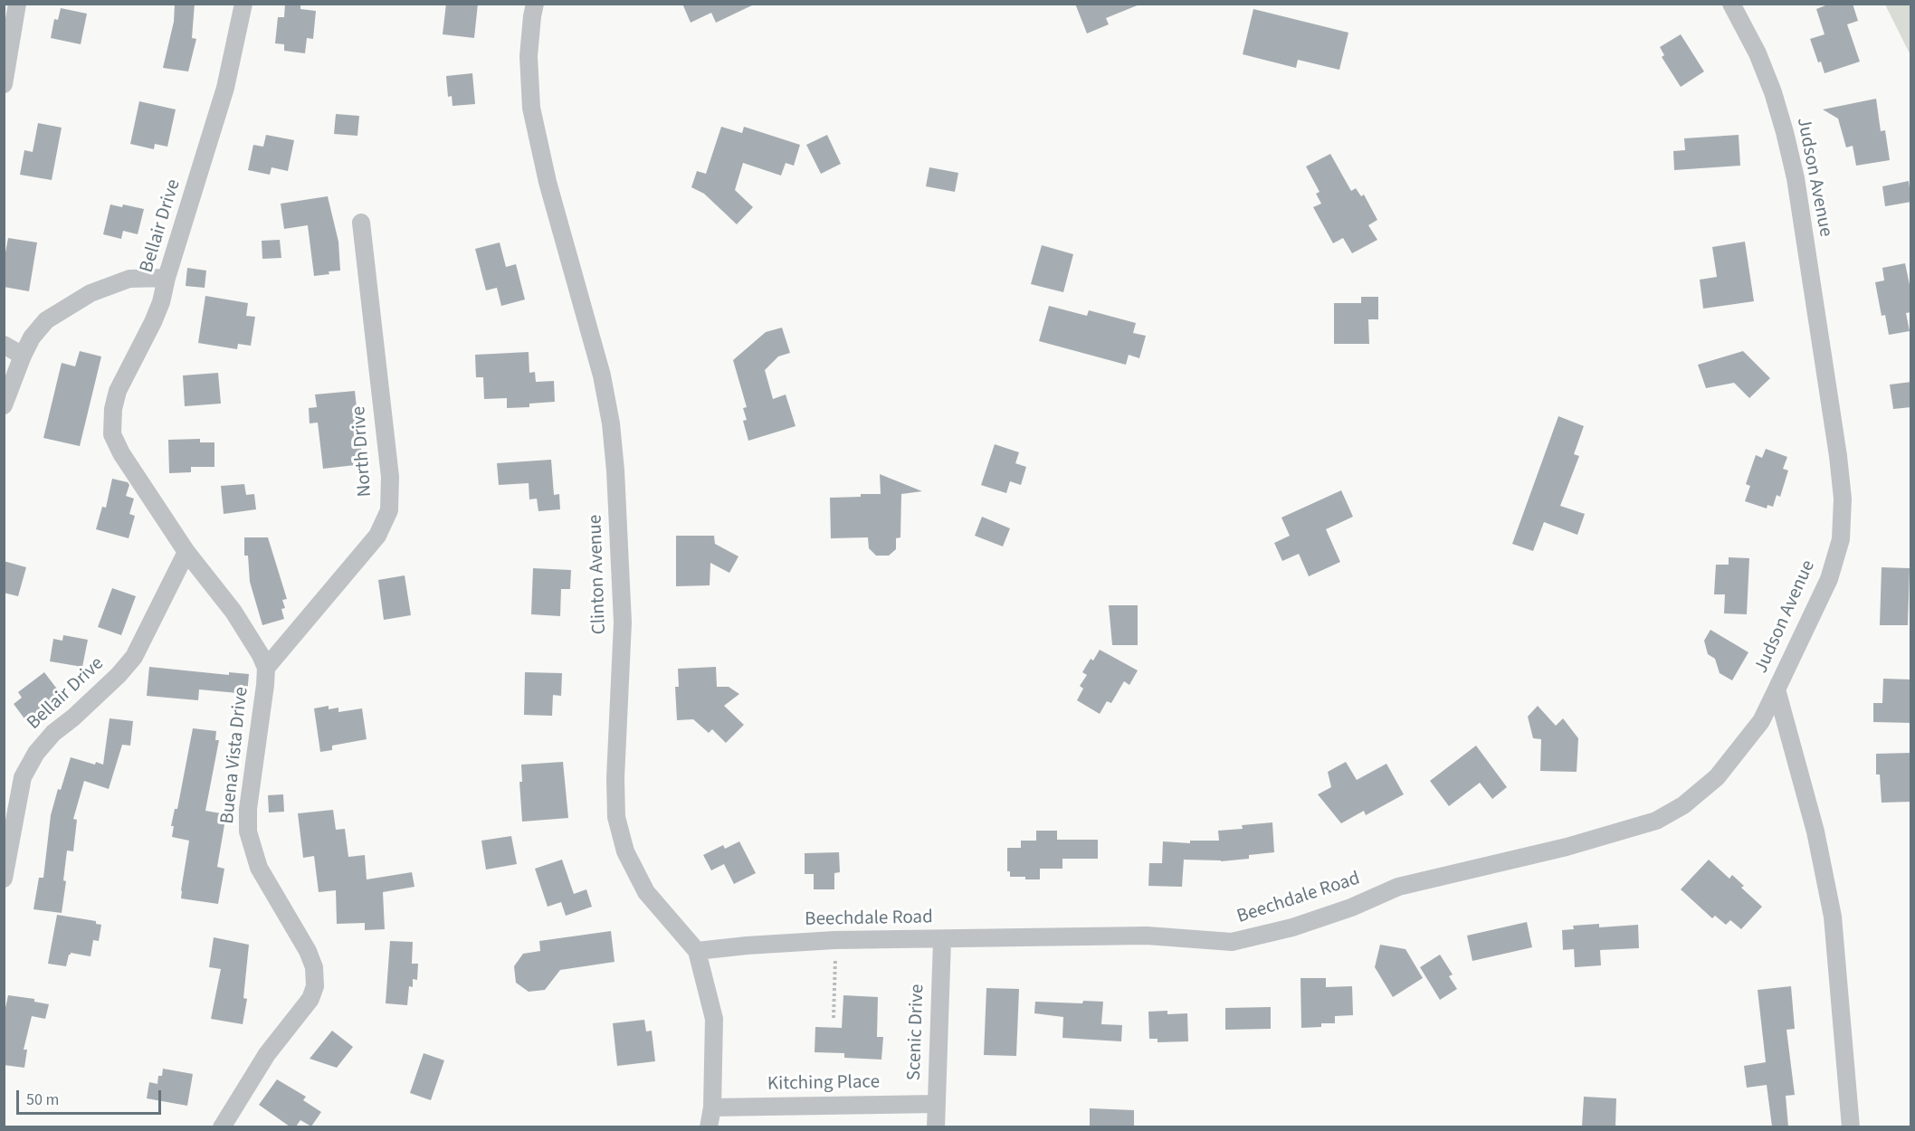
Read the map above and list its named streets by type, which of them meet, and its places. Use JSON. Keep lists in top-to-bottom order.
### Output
{
  "streets": {
    "street": [
      "Judson Avenue",
      "Bellair Drive",
      "North Drive",
      "Clinton Avenue",
      "Buena Vista Drive",
      "Beechdale Road",
      "Scenic Drive",
      "Kitching Place"
    ]
  },
  "crossings": [
    ["Judson Avenue", "Beechdale Road"],
    ["Bellair Drive", "Buena Vista Drive"],
    ["North Drive", "Buena Vista Drive"],
    ["Clinton Avenue", "Beechdale Road"],
    ["Clinton Avenue", "Kitching Place"],
    ["Beechdale Road", "Scenic Drive"],
    ["Scenic Drive", "Kitching Place"]
  ],
  "scale_bar": "50 m"
}
